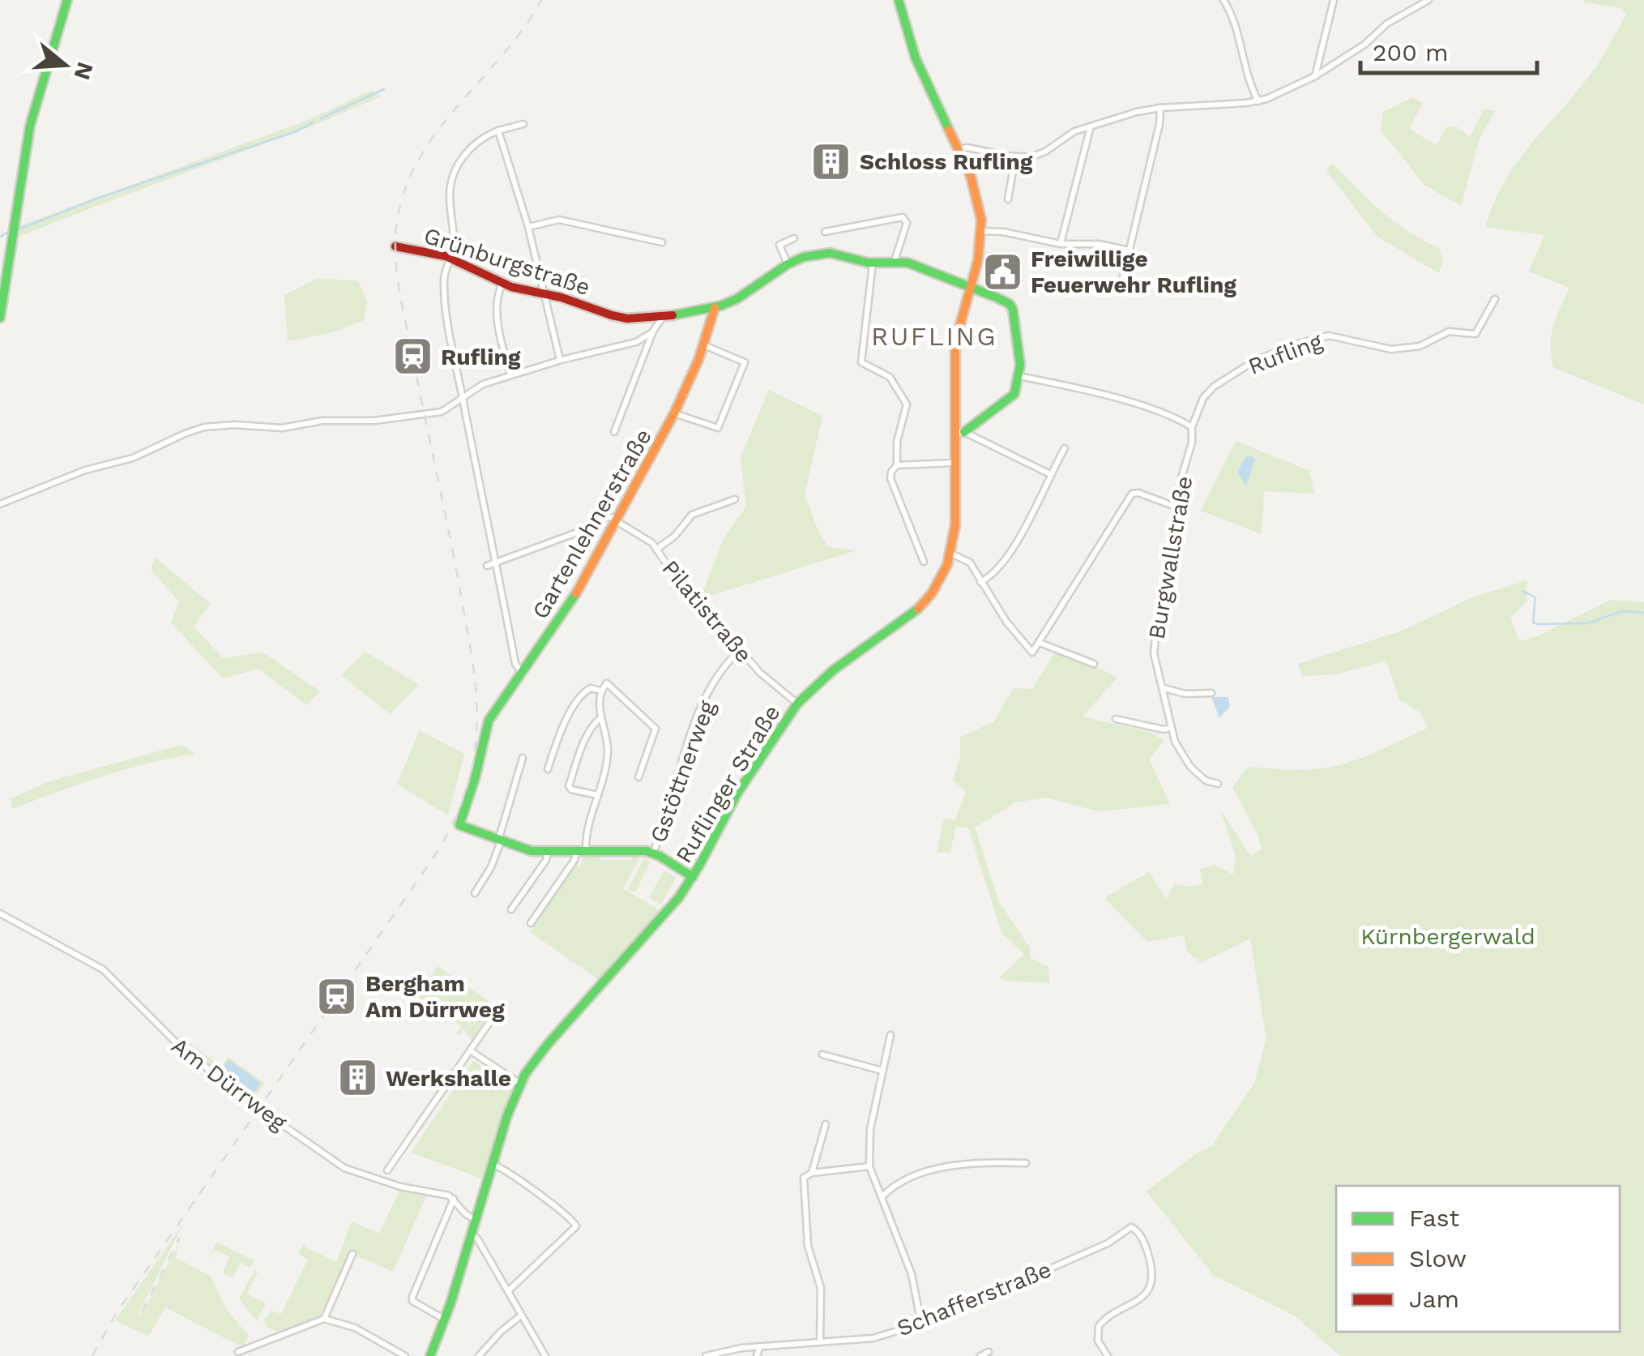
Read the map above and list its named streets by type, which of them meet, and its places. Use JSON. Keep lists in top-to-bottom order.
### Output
{
  "streets": {
    "street": [
      "Grünburgstraße",
      "Rufling",
      "Gartenlehnerstraße",
      "Burgwallstraße",
      "Pilatistraße",
      "Gstöttnerweg",
      "Ruflinger Straße",
      "Am Dürrweg",
      "Schafferstraße"
    ]
  },
  "crossings": [
    ["Grünburgstraße", "Gartenlehnerstraße"],
    ["Grünburgstraße", "Ruflinger Straße"],
    ["Rufling", "Burgwallstraße"],
    ["Gartenlehnerstraße", "Pilatistraße"],
    ["Pilatistraße", "Gstöttnerweg"],
    ["Pilatistraße", "Ruflinger Straße"],
    ["Ruflinger Straße", "Am Dürrweg"]
  ],
  "districts": ["RUFLING"],
  "parks": ["Kürnbergerwald"],
  "places": {
    "building": ["Schloss Rufling", "Werkshalle"],
    "public building": ["Freiwillige Feuerwehr Rufling"],
    "station": ["Rufling", "Bergham Am Dürrweg"]
  },
  "legend": ["Fast", "Slow", "Jam"],
  "scale_bar": "200 m",
  "north": "right"
}
